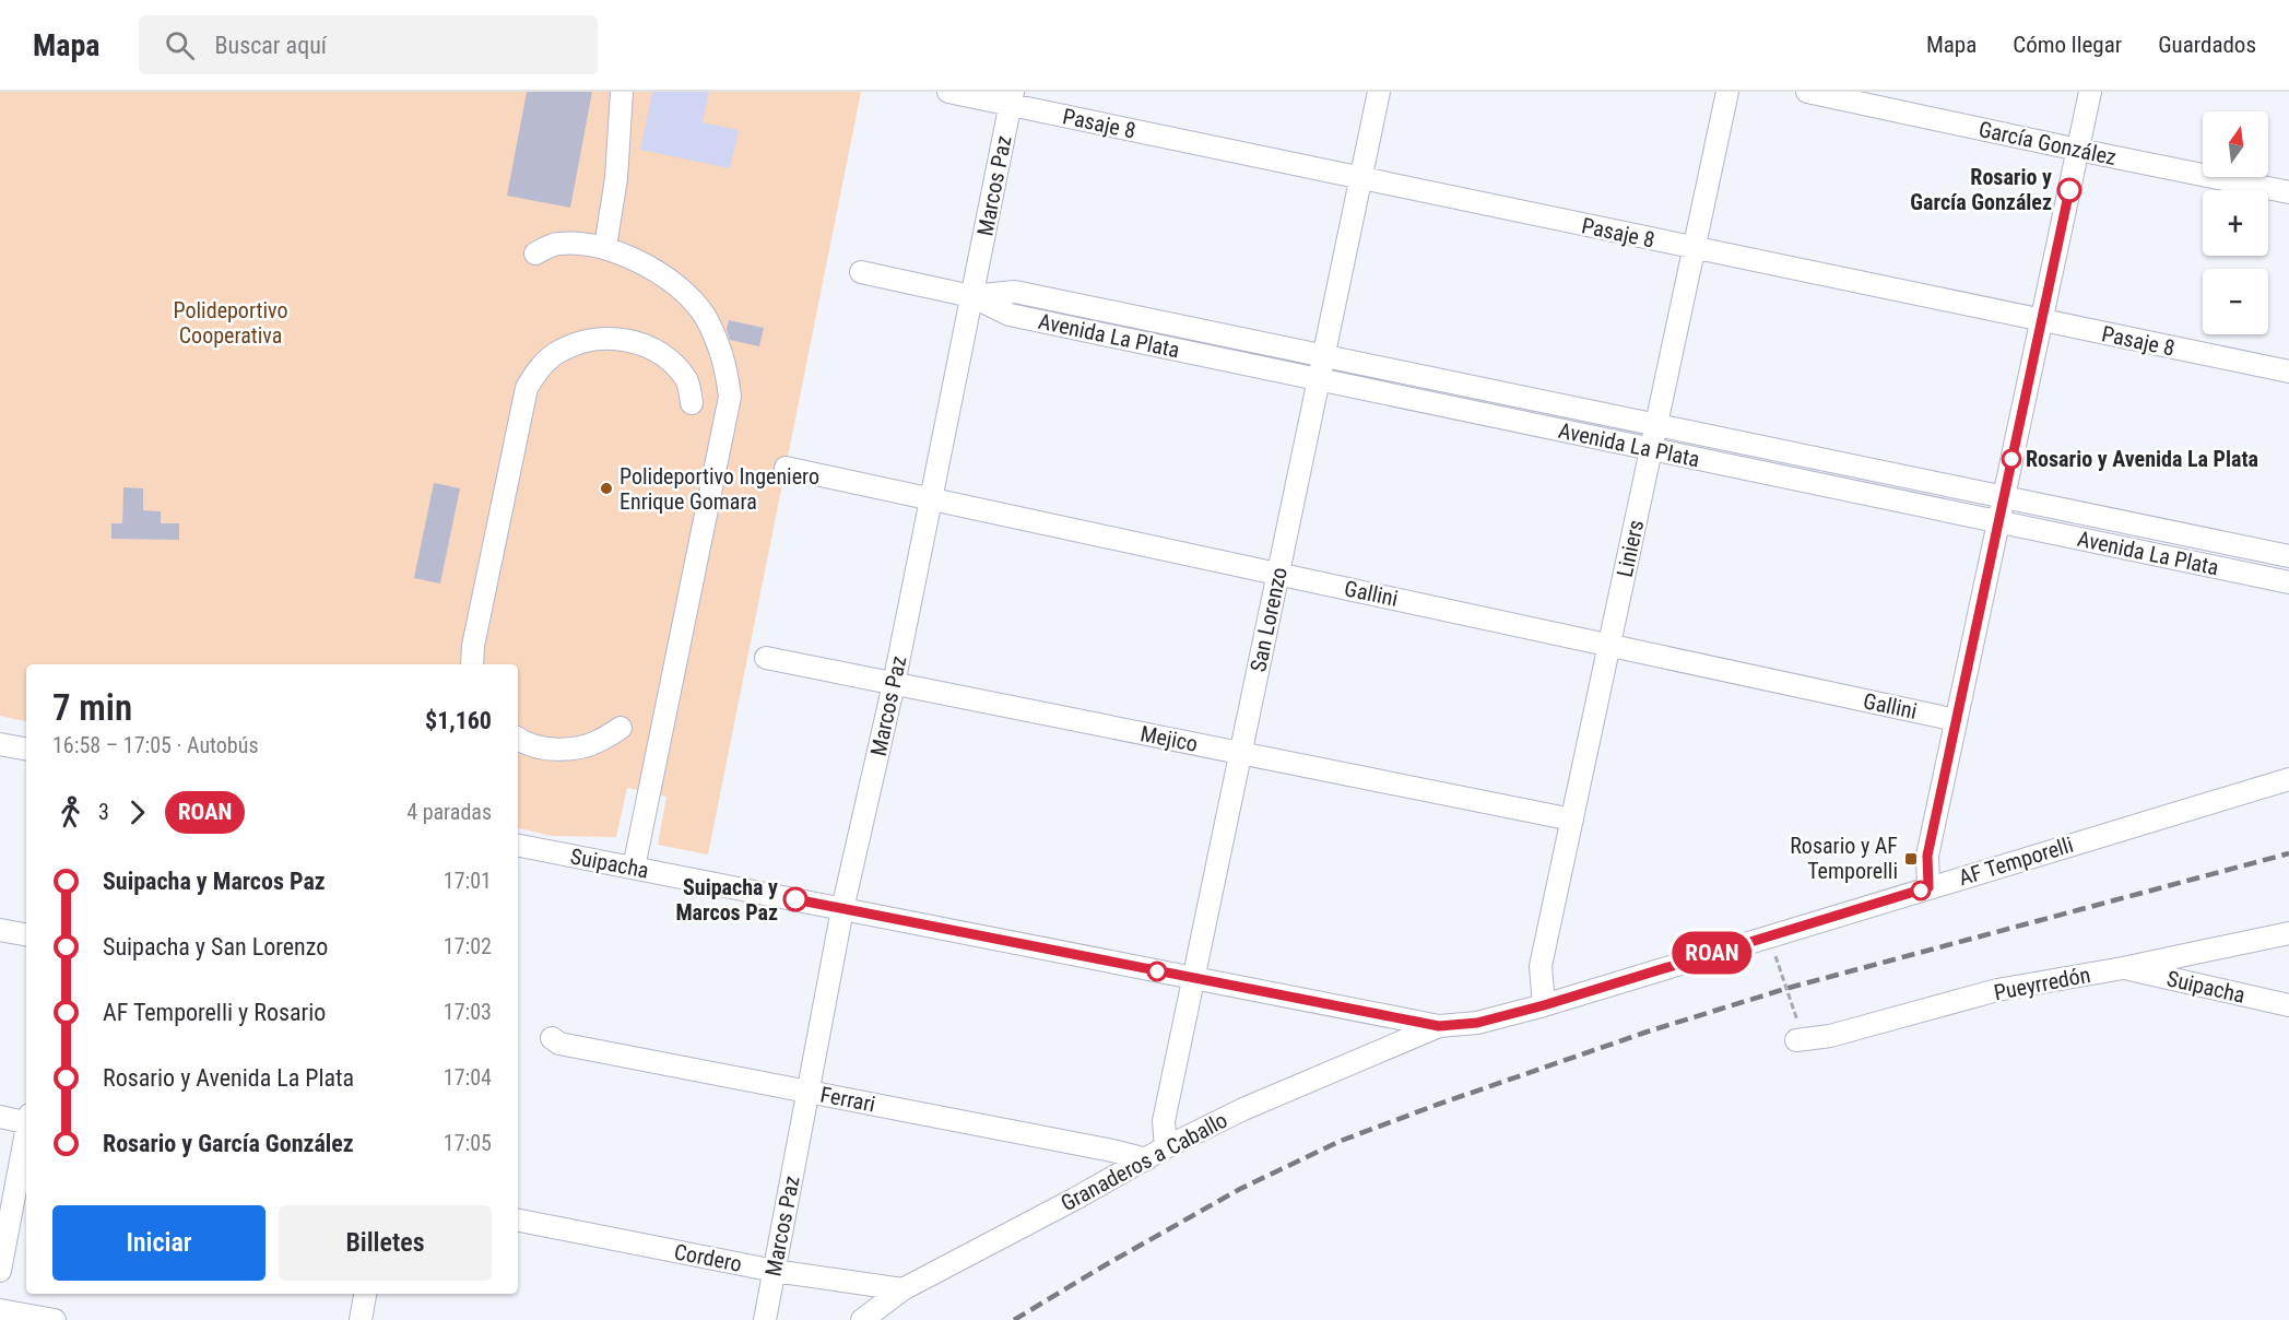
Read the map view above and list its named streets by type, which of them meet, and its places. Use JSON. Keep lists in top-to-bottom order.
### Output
{
  "streets": {
    "street": [
      "Pasaje 8",
      "García González",
      "Marcos Paz",
      "Avenida La Plata",
      "Liniers",
      "Gallini",
      "San Lorenzo",
      "Mejico",
      "AF Temporelli",
      "Suipacha",
      "Pueyrredón",
      "Ferrari",
      "Granaderos a Caballo",
      "Cordero"
    ]
  },
  "crossings": [
    ["Pasaje 8", "Marcos Paz"],
    ["Pasaje 8", "Liniers"],
    ["Pasaje 8", "San Lorenzo"],
    ["Marcos Paz", "Avenida La Plata"],
    ["Marcos Paz", "Gallini"],
    ["Marcos Paz", "Mejico"],
    ["Marcos Paz", "Suipacha"],
    ["Marcos Paz", "Ferrari"],
    ["Marcos Paz", "Cordero"],
    ["Avenida La Plata", "Liniers"],
    ["Avenida La Plata", "San Lorenzo"],
    ["Liniers", "Gallini"],
    ["Liniers", "Mejico"],
    ["Liniers", "AF Temporelli"],
    ["Gallini", "San Lorenzo"],
    ["San Lorenzo", "Mejico"],
    ["San Lorenzo", "Suipacha"],
    ["San Lorenzo", "Granaderos a Caballo"],
    ["AF Temporelli", "Suipacha"],
    ["AF Temporelli", "Granaderos a Caballo"],
    ["Suipacha", "Pueyrredón"],
    ["Suipacha", "Granaderos a Caballo"],
    ["Ferrari", "Granaderos a Caballo"],
    ["Granaderos a Caballo", "Cordero"]
  ],
  "parks": ["Polideportivo Cooperativa"],
  "places": {
    "other": [
      "Rosario y García González",
      "Rosario y Avenida La Plata",
      "Polideportivo Ingeniero Enrique Gomara",
      "Suipacha y Marcos Paz"
    ],
    "transit": ["Rosario y AF Temporelli"]
  },
  "lines": ["bus line ROAN"],
  "north": "top",
  "page": {
    "header": "Mapa",
    "search": "Buscar aquí",
    "nav": ["Mapa", "Cómo llegar", "Guardados"],
    "on_map": "ROAN",
    "map_buttons": ["+", "−"],
    "heading": ["7 min", "16:58 – 17:05 · Autobús", "$1,160"],
    "legs": ["3", "ROAN", "4 paradas"],
    "list": [
      {
        "name": "Suipacha y Marcos Paz",
        "value": "17:01"
      },
      {
        "name": "Suipacha y San Lorenzo",
        "value": "17:02"
      },
      {
        "name": "AF Temporelli y Rosario",
        "value": "17:03"
      },
      {
        "name": "Rosario y Avenida La Plata",
        "value": "17:04"
      },
      {
        "name": "Rosario y García González",
        "value": "17:05"
      }
    ],
    "buttons": ["Iniciar", "Billetes"]
  }
}
